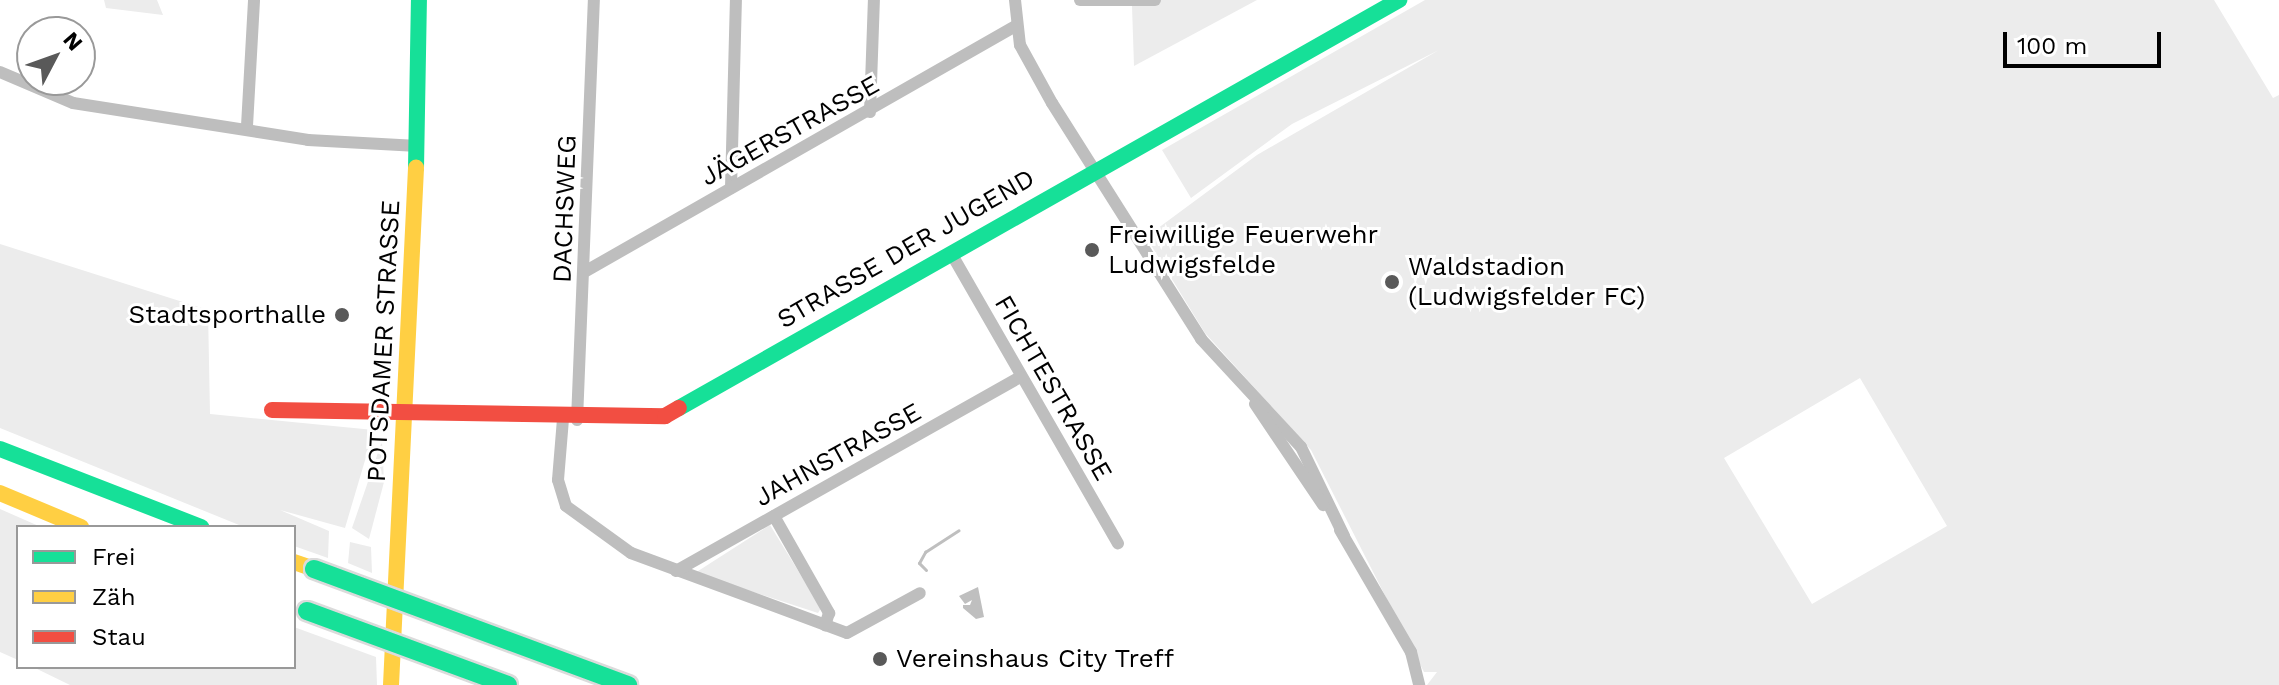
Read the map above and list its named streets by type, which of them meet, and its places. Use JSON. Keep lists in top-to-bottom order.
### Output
{
  "streets": {
    "main road": ["STRASSE DER JUGEND", "POTSDAMER STRASSE"],
    "street": [
      "JÄGERSTRASSE",
      "DACHSWEG",
      "FICHTESTRASSE",
      "JAHNSTRASSE"
    ]
  },
  "crossings": [
    ["JÄGERSTRASSE", "DACHSWEG"],
    ["DACHSWEG", "STRASSE DER JUGEND"],
    ["DACHSWEG", "JAHNSTRASSE"],
    ["STRASSE DER JUGEND", "POTSDAMER STRASSE"],
    ["STRASSE DER JUGEND", "FICHTESTRASSE"],
    ["FICHTESTRASSE", "JAHNSTRASSE"]
  ],
  "places": [
    "Freiwillige Feuerwehr Ludwigsfelde",
    "Waldstadion (Ludwigsfelder FC)",
    "Stadtsporthalle",
    "Vereinshaus City Treff"
  ],
  "legend": ["Frei", "Zäh", "Stau"],
  "scale_bar": "100 m",
  "north": "top right"
}
